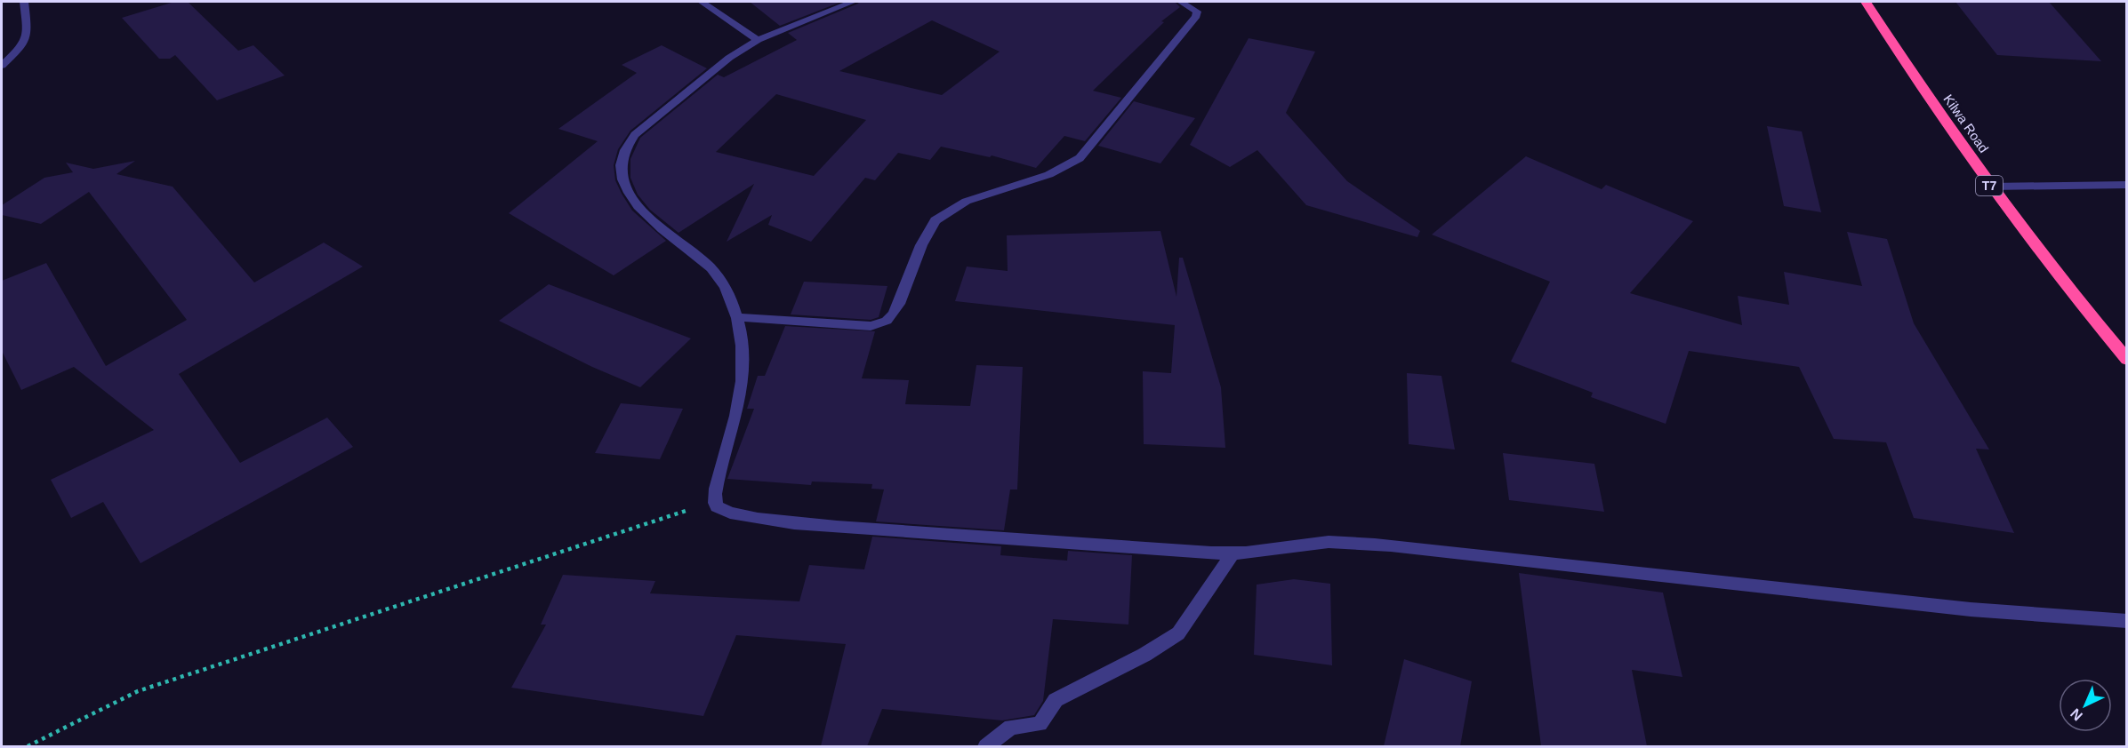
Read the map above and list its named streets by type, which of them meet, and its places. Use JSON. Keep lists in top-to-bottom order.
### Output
{
  "streets": {
    "highway": ["Kilwa Road", "T7"]
  },
  "north": "bottom left"
}
